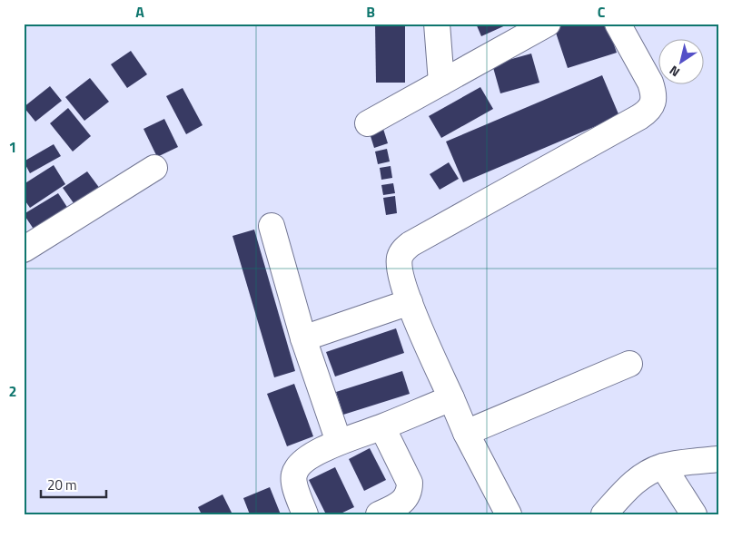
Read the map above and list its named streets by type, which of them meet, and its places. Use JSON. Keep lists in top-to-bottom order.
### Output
{
  "scale_bar": "20 m",
  "north": "bottom left",
  "grid": {
    "columns": ["A", "B", "C"],
    "rows": ["1", "2"]
  }
}
